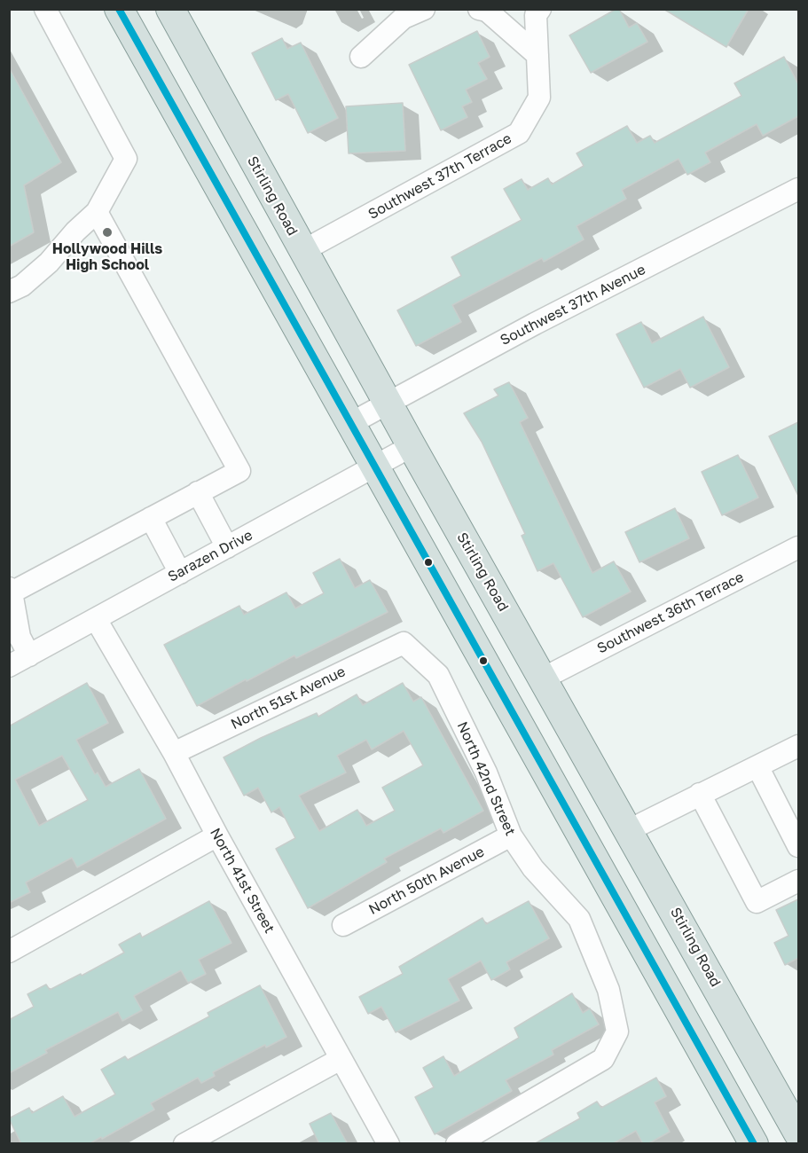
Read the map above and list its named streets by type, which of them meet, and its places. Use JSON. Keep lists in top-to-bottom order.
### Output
{
  "streets": {
    "main road": ["Stirling Road"],
    "street": [
      "Southwest 37th Terrace",
      "Southwest 37th Avenue",
      "Sarazen Drive",
      "Southwest 36th Terrace",
      "North 51st Avenue",
      "North 42nd Street",
      "North 41st Street",
      "North 50th Avenue"
    ]
  },
  "crossings": [
    ["Southwest 37th Terrace", "Stirling Road"],
    ["Stirling Road", "Southwest 37th Avenue"],
    ["Stirling Road", "Sarazen Drive"],
    ["Stirling Road", "Southwest 36th Terrace"],
    ["Sarazen Drive", "North 41st Street"],
    ["North 51st Avenue", "North 42nd Street"],
    ["North 51st Avenue", "North 41st Street"],
    ["North 42nd Street", "North 50th Avenue"]
  ],
  "places": ["Hollywood Hills High School"]
}
